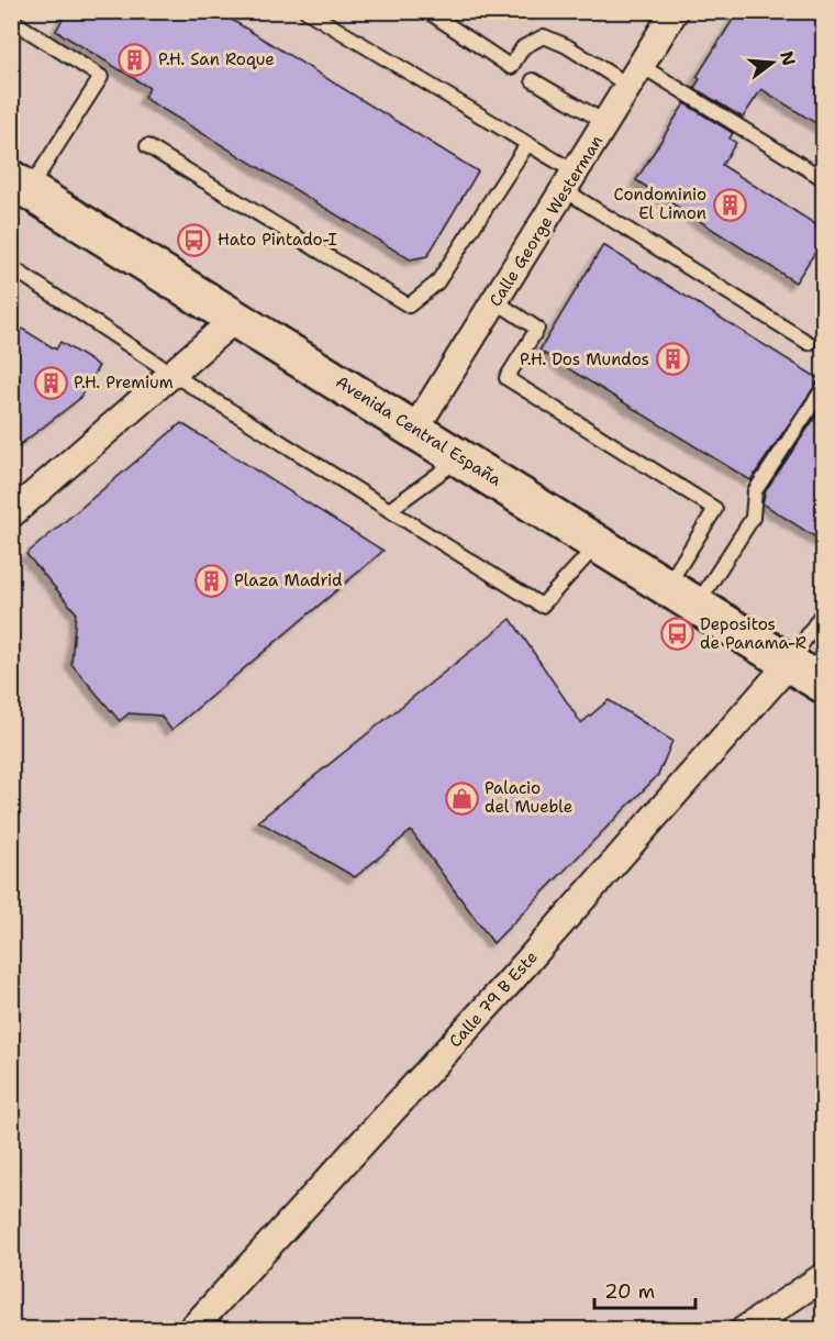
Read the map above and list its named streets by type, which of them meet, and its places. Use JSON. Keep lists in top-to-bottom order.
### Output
{
  "streets": {
    "main road": ["Avenida Central España"],
    "street": ["Calle George Westerman", "Calle 79 B Este"]
  },
  "crossings": [
    ["Calle George Westerman", "Avenida Central España"],
    ["Avenida Central España", "Calle 79 B Este"]
  ],
  "places": {
    "building": [
      "P.H. San Roque",
      "Condominio El Limon",
      "P.H. Dos Mundos",
      "P.H. Premium",
      "Plaza Madrid"
    ],
    "bus stop": ["Hato Pintado-I", "Depositos de Panama-R"],
    "shop": ["Palacio del Mueble"]
  },
  "scale_bar": "20 m",
  "north": "right"
}
